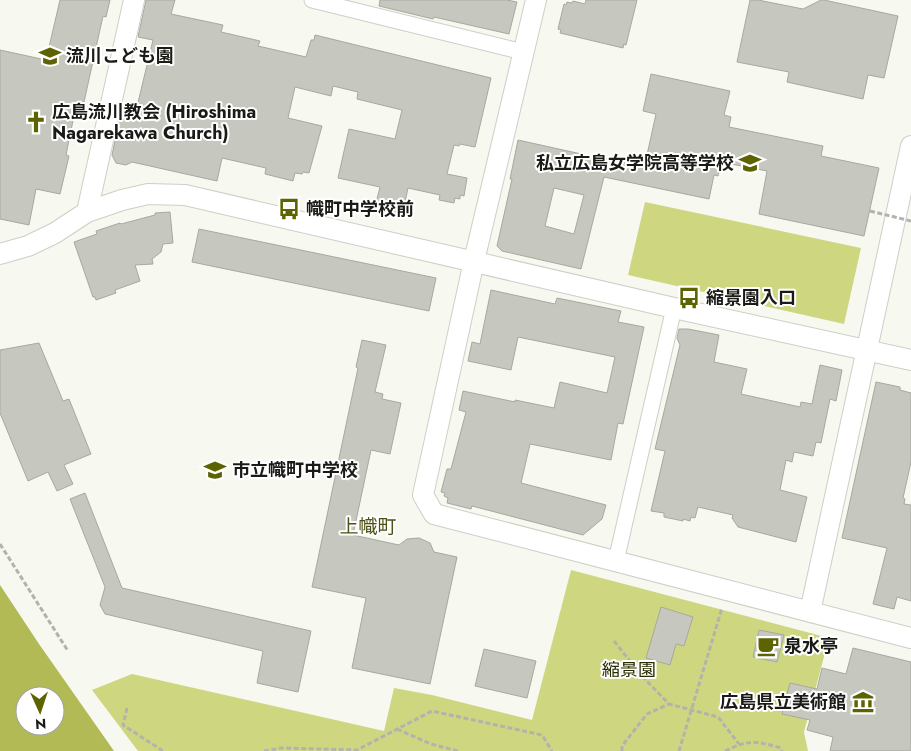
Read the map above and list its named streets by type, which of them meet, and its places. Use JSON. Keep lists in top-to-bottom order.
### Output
{
  "districts": ["上幟町"],
  "parks": ["縮景園"],
  "places": {
    "school or university": ["流川こども園", "私立広島女学院高等学校", "市立幟町中学校"],
    "church": ["広島流川教会 (Hiroshima Nagarekawa Church)"],
    "bus stop": ["幟町中学校前", "縮景園入口"],
    "cafe": ["泉水亭"],
    "museum": ["広島県立美術館"]
  },
  "north": "bottom"
}
